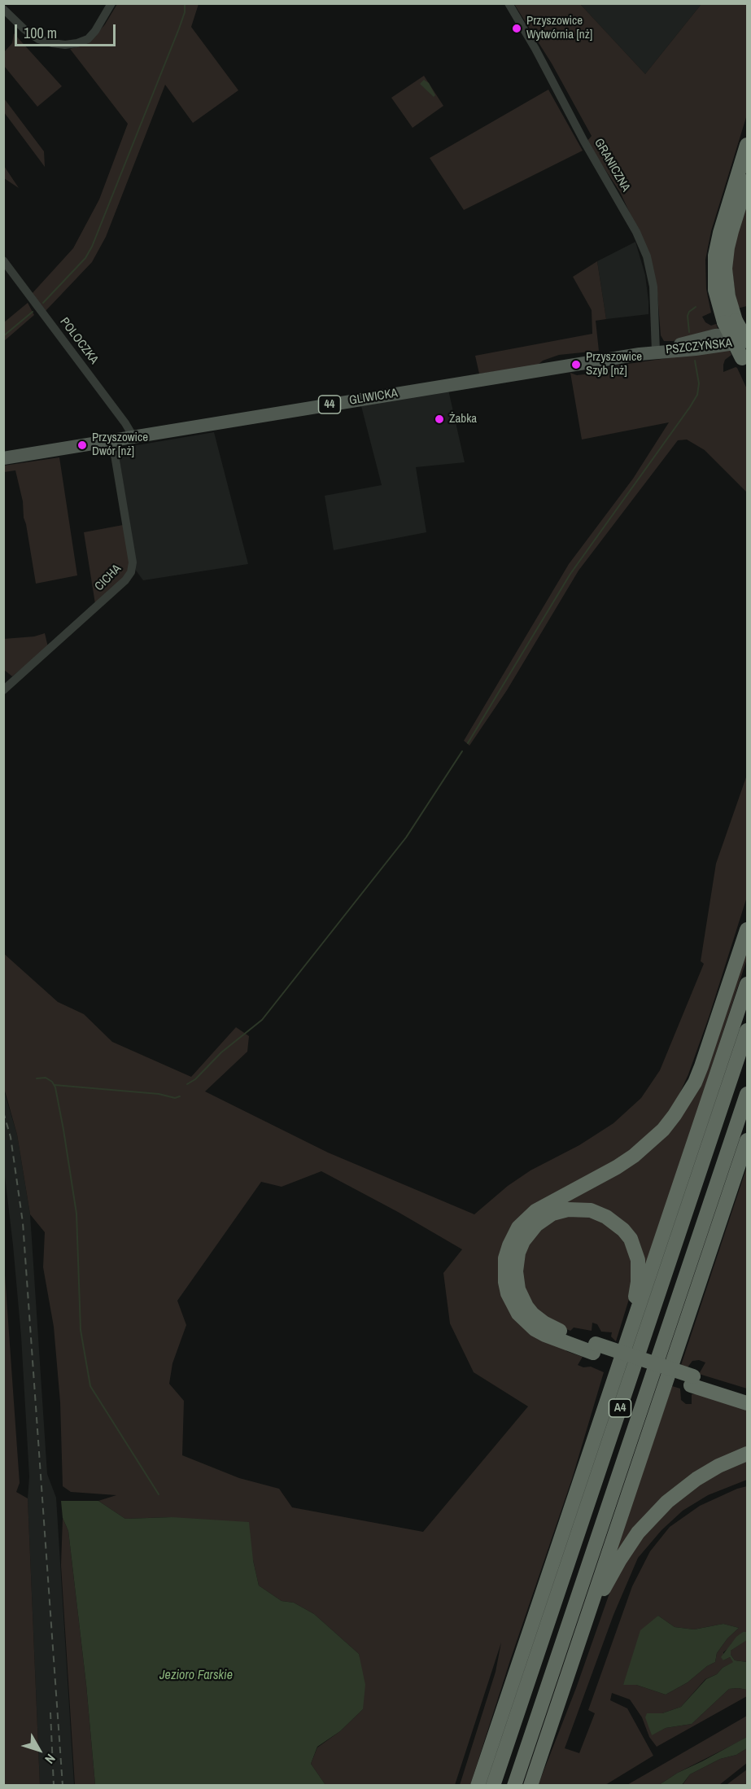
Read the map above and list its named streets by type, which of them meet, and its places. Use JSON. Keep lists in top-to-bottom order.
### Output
{
  "streets": {
    "highway": ["A4"],
    "main road": ["PSZCZYŃSKA", "GLIWICKA", "44"],
    "street": ["GRANICZNA", "POLOCZKA", "CICHA"]
  },
  "crossings": [
    ["GRANICZNA", "PSZCZYŃSKA"],
    ["GRANICZNA", "GLIWICKA"],
    ["POLOCZKA", "GLIWICKA"],
    ["PSZCZYŃSKA", "GLIWICKA"],
    ["GLIWICKA", "CICHA"]
  ],
  "water": ["Jezioro Farskie"],
  "places": [
    "Przyszowice Wytwórnia [nż]",
    "Przyszowice Szyb [nż]",
    "Żabka",
    "Przyszowice Dwór [nż]"
  ],
  "scale_bar": "100 m",
  "north": "bottom right"
}
